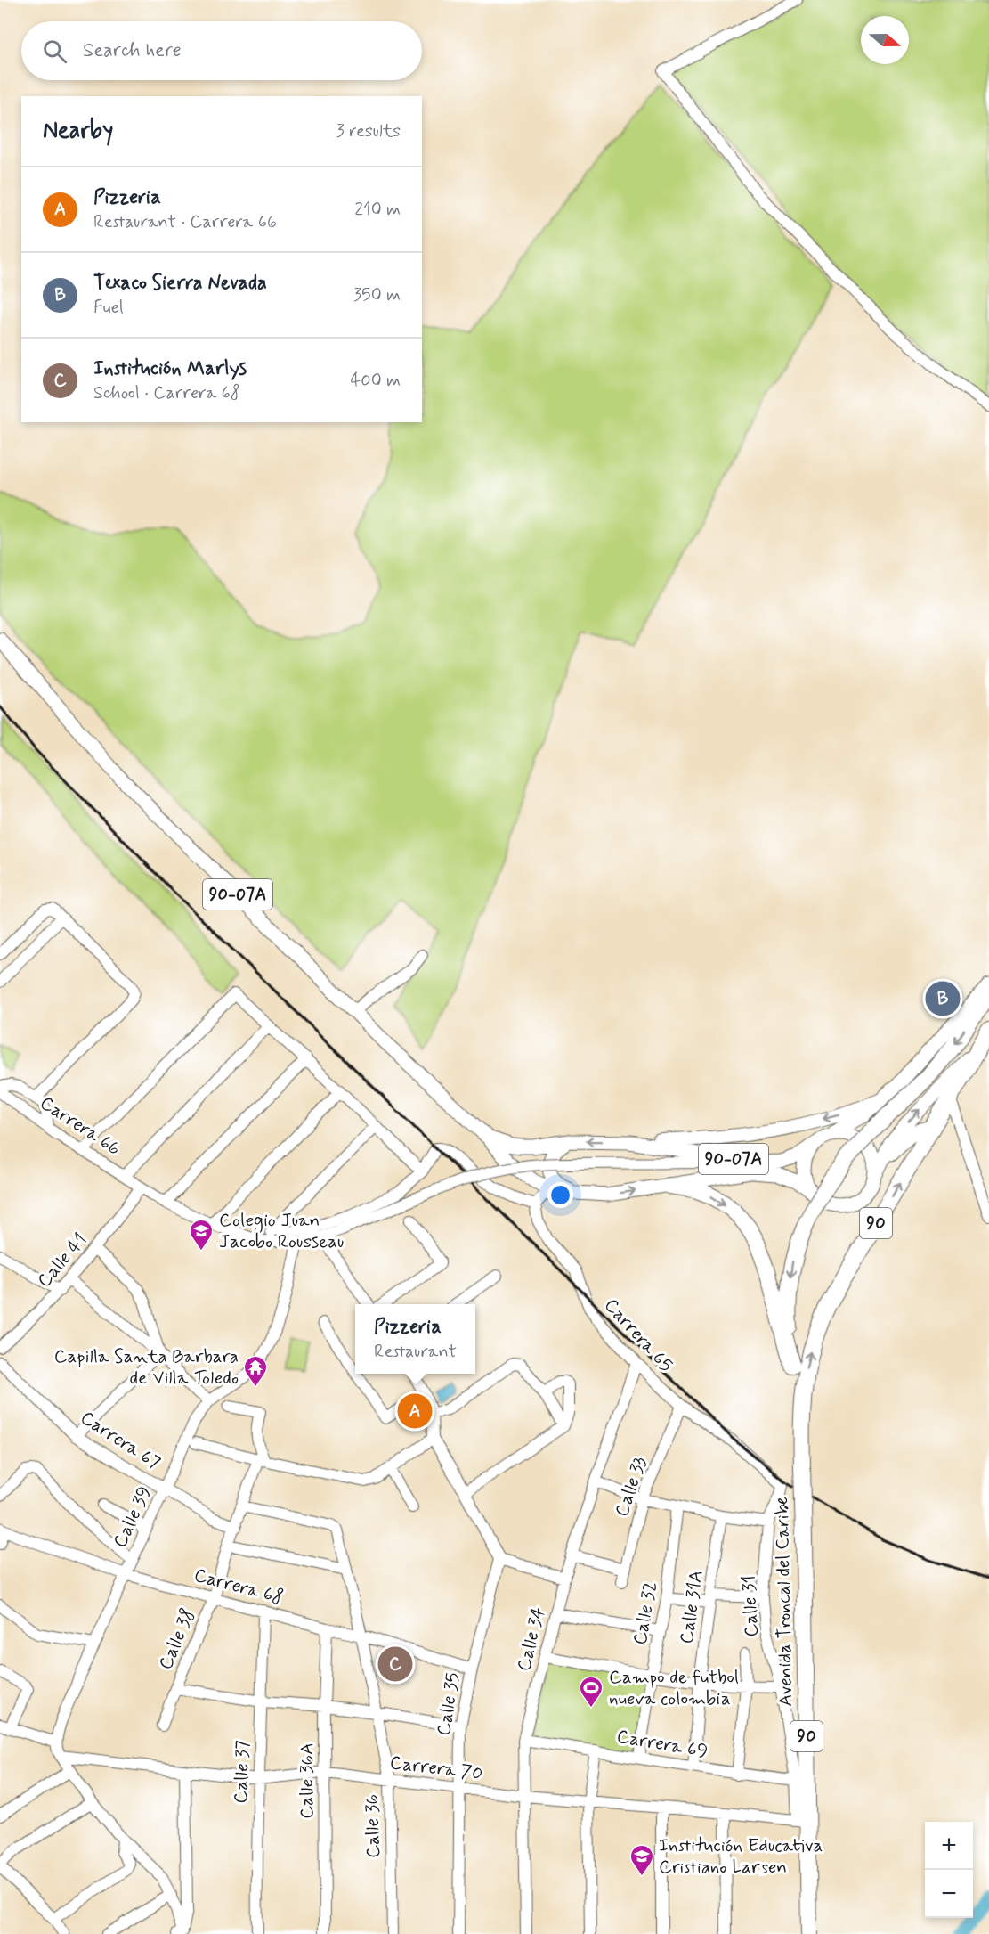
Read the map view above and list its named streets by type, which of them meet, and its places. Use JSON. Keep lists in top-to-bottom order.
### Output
{
  "streets": {
    "highway": ["90", "Avenida Troncal del Caribe"],
    "main road": ["90-07A"],
    "street": [
      "Carrera 66",
      "Calle 41",
      "Carrera 65",
      "Carrera 67",
      "Calle 33",
      "Calle 39",
      "Carrera 68",
      "Calle 31",
      "Calle 31A",
      "Calle 32",
      "Calle 38",
      "Calle 34",
      "Calle 35",
      "Carrera 69",
      "Carrera 70",
      "Calle 37",
      "Calle 36A",
      "Calle 36"
    ]
  },
  "crossings": [
    ["Carrera 66", "Calle 41"],
    ["Carrera 66", "Calle 39"],
    ["Carrera 65", "Calle 33"],
    ["Carrera 65", "Calle 31"],
    ["Carrera 65", "Calle 34"],
    ["Carrera 67", "Calle 39"],
    ["Carrera 67", "Calle 38"],
    ["Calle 39", "Carrera 68"],
    ["Carrera 68", "Calle 38"],
    ["Carrera 68", "Calle 35"],
    ["Carrera 68", "Calle 37"],
    ["Carrera 68", "Calle 36A"],
    ["Carrera 68", "Calle 36"],
    ["Avenida Troncal del Caribe", "Calle 31"],
    ["Avenida Troncal del Caribe", "Carrera 70"],
    ["Calle 31", "Carrera 69"],
    ["Calle 31", "Carrera 70"],
    ["Calle 31A", "Carrera 69"],
    ["Calle 32", "Carrera 69"],
    ["Calle 38", "Calle 35"],
    ["Calle 38", "Calle 37"],
    ["Calle 38", "Calle 36A"],
    ["Calle 38", "Calle 36"],
    ["Calle 34", "Carrera 69"],
    ["Calle 34", "Carrera 70"],
    ["Calle 35", "Carrera 70"],
    ["Carrera 70", "Calle 37"],
    ["Carrera 70", "Calle 36A"],
    ["Carrera 70", "Calle 36"]
  ],
  "places": {
    "school or university": ["Colegio Juan Jacobo Rousseau", "Institución Educativa Cristiano Larsen"],
    "temple": ["Capilla Santa Barbara de Villa Toledo"],
    "sports": ["Campo de futbol nueva colombia"]
  },
  "north": "right",
  "page": {
    "search": "Search here",
    "heading": ["Nearby", "3 results"],
    "list": [
      {
        "mark": "A",
        "name": "Pizzeria",
        "note": "Restaurant · Carrera 66",
        "value": "210 m"
      },
      {
        "mark": "B",
        "name": "Texaco Sierra Nevada",
        "note": "Fuel",
        "value": "350 m"
      },
      {
        "mark": "C",
        "name": "Institución Marlys",
        "note": "School · Carrera 68",
        "value": "400 m"
      }
    ],
    "pins": ["B", "A", "C"],
    "popup": ["Pizzeria", "Restaurant"],
    "map_buttons": ["+", "−"]
  }
}
